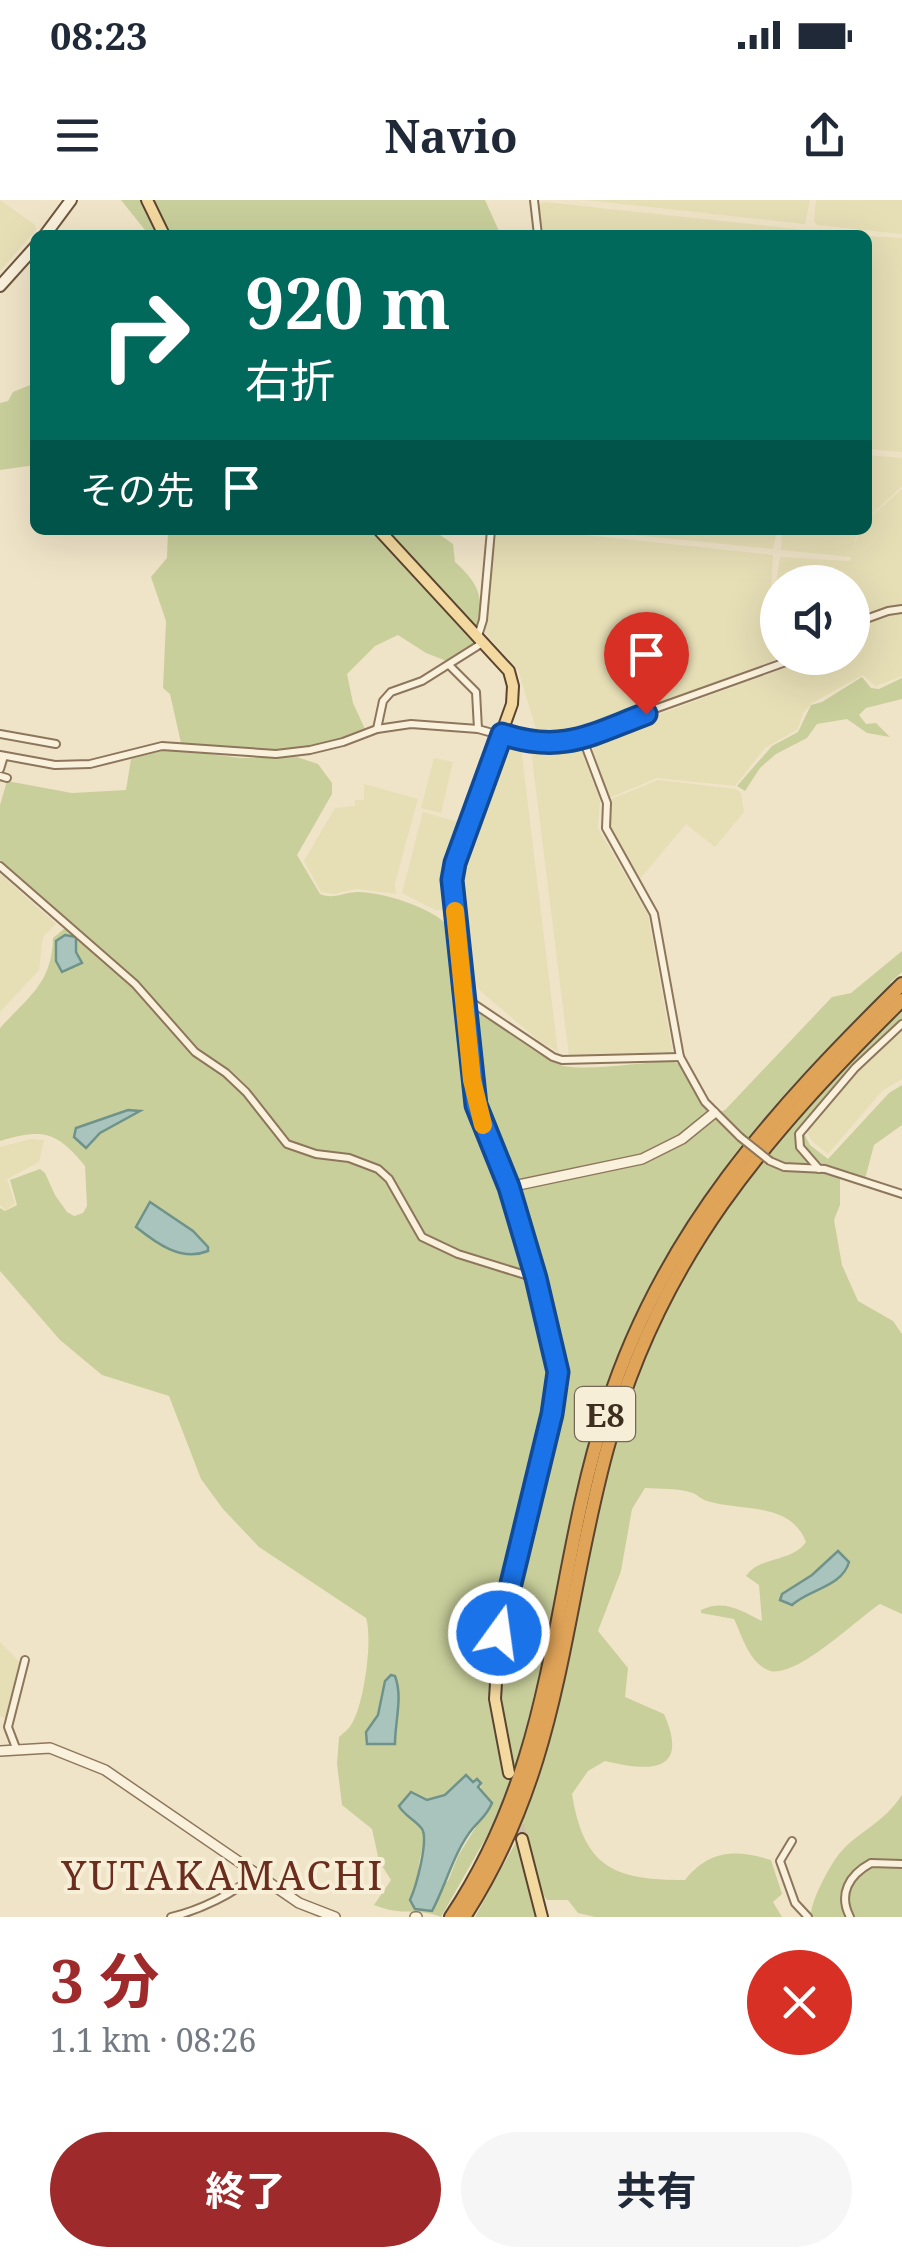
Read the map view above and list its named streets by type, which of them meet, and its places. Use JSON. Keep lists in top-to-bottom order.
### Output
{
  "streets": {
    "highway": ["E8"]
  },
  "districts": ["YUTAKAMACHI"],
  "page": {
    "status": "08:23",
    "header": "Navio",
    "turn": ["920 m", "右折"],
    "then": "その先",
    "heading": ["3 分", "1.1 km · 08:26"],
    "buttons": ["終了", "共有"]
  }
}
